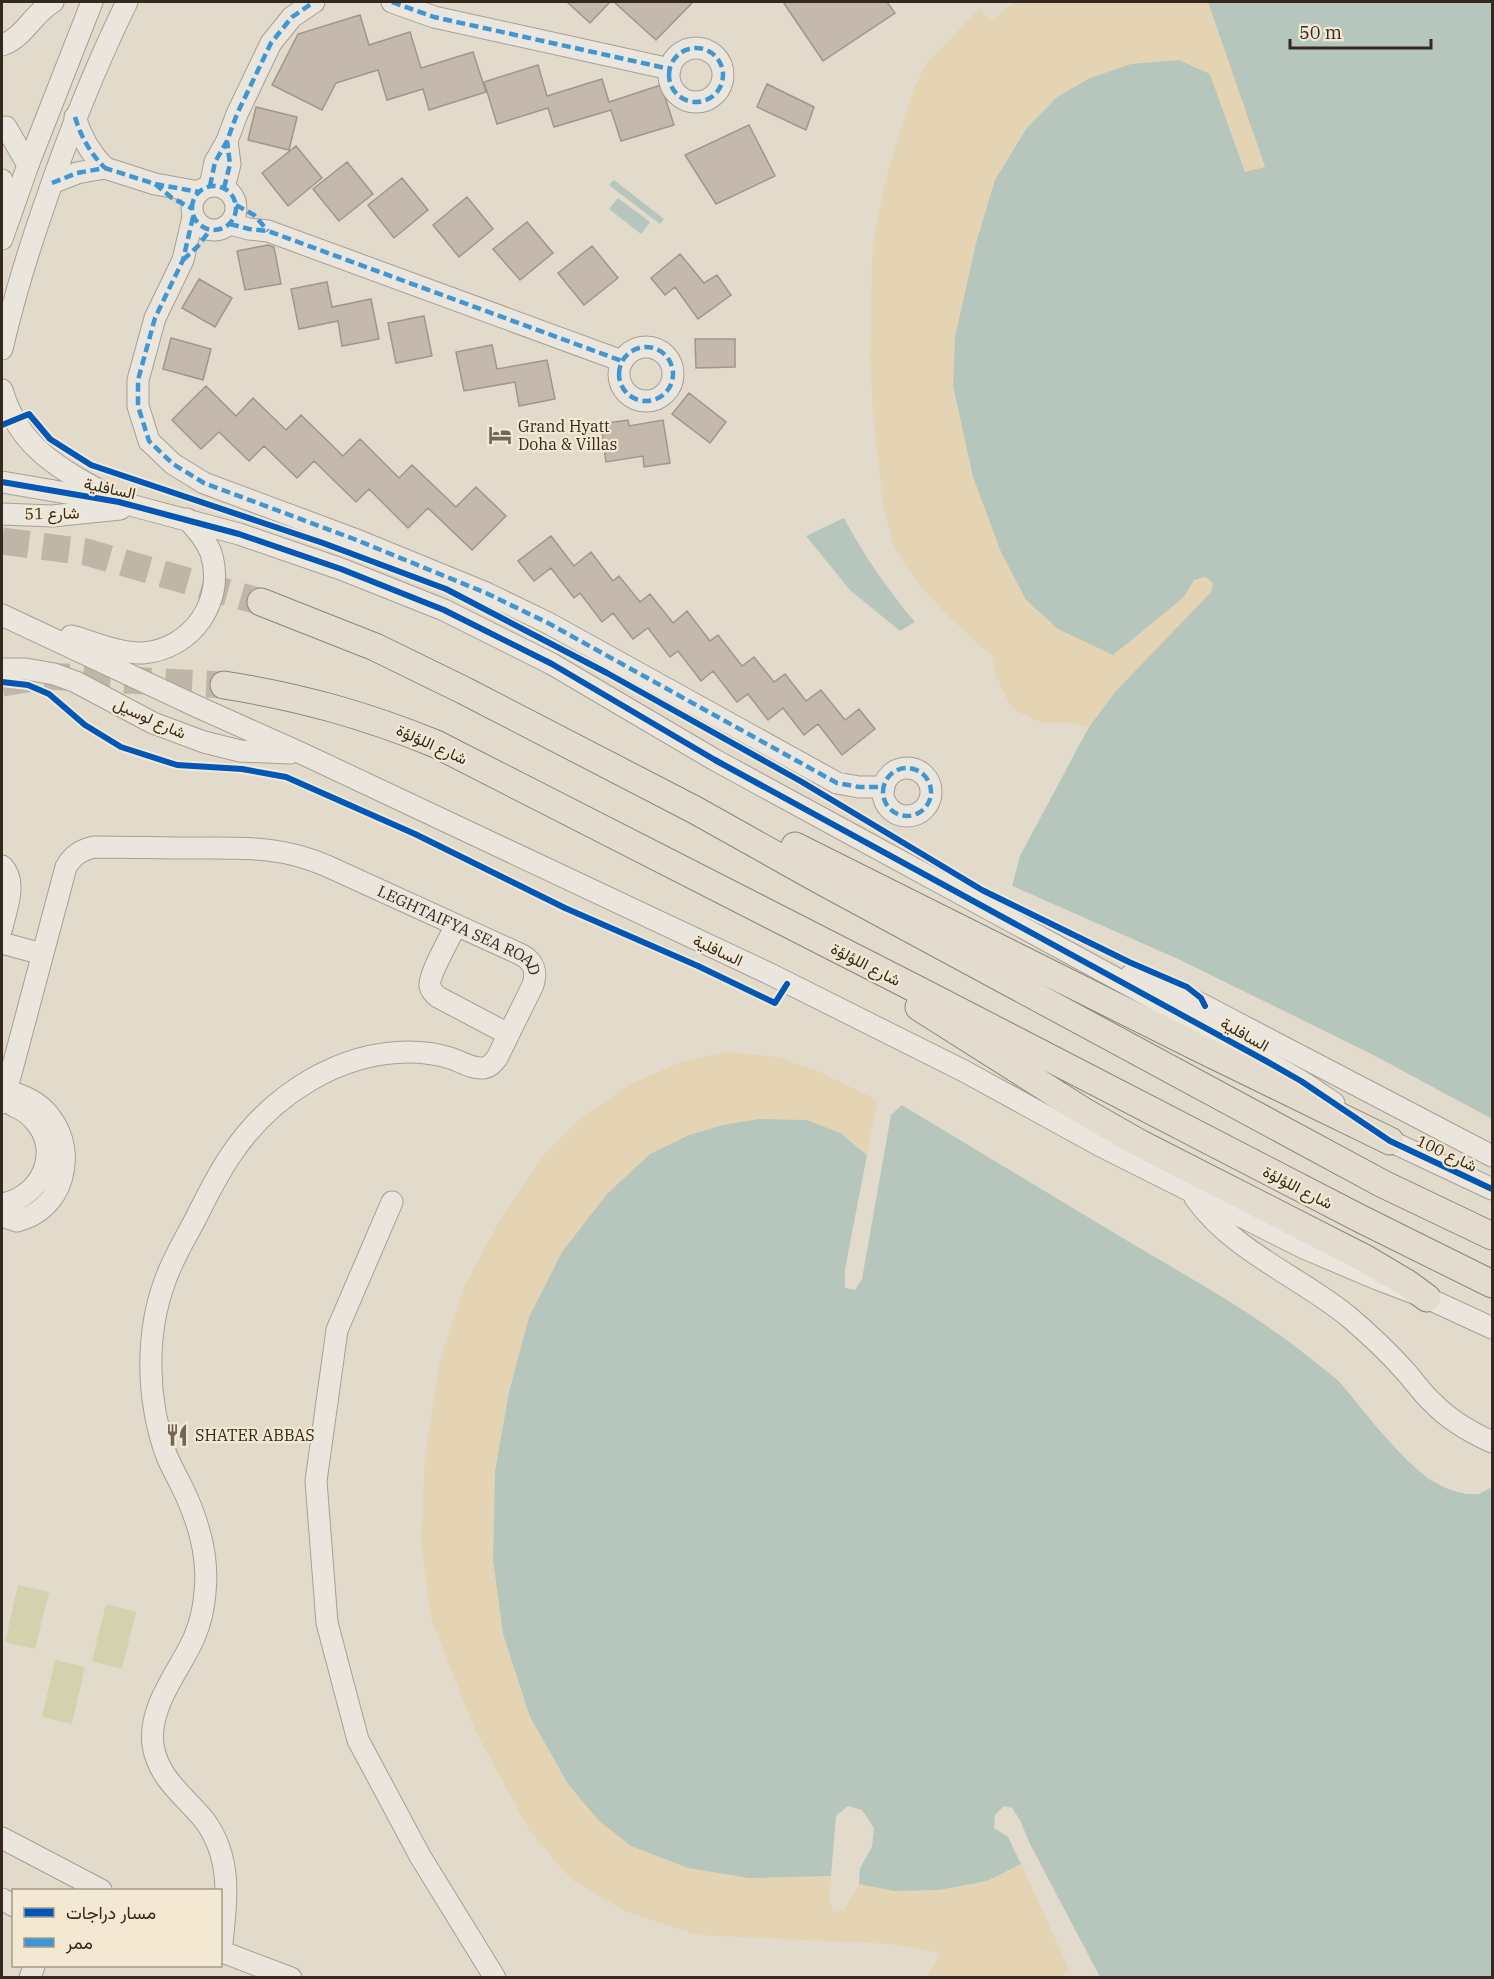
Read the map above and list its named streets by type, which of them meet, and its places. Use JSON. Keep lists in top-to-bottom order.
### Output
{
  "streets": {
    "main road": ["شارع اللؤلؤة"],
    "street": [
      "السافلية",
      "شارع 51",
      "شارع لوسيل",
      "LEGHTAIFYA SEA ROAD",
      "شارع 100"
    ]
  },
  "crossings": [
    ["السافلية", "شارع 51"],
    ["السافلية", "شارع لوسيل"],
    ["السافلية", "شارع 100"]
  ],
  "places": {
    "hotel": ["Grand Hyatt Doha & Villas"],
    "restaurant": ["SHATER ABBAS"]
  },
  "legend": ["مسار دراجات", "ممر"],
  "scale_bar": "50 m"
}
